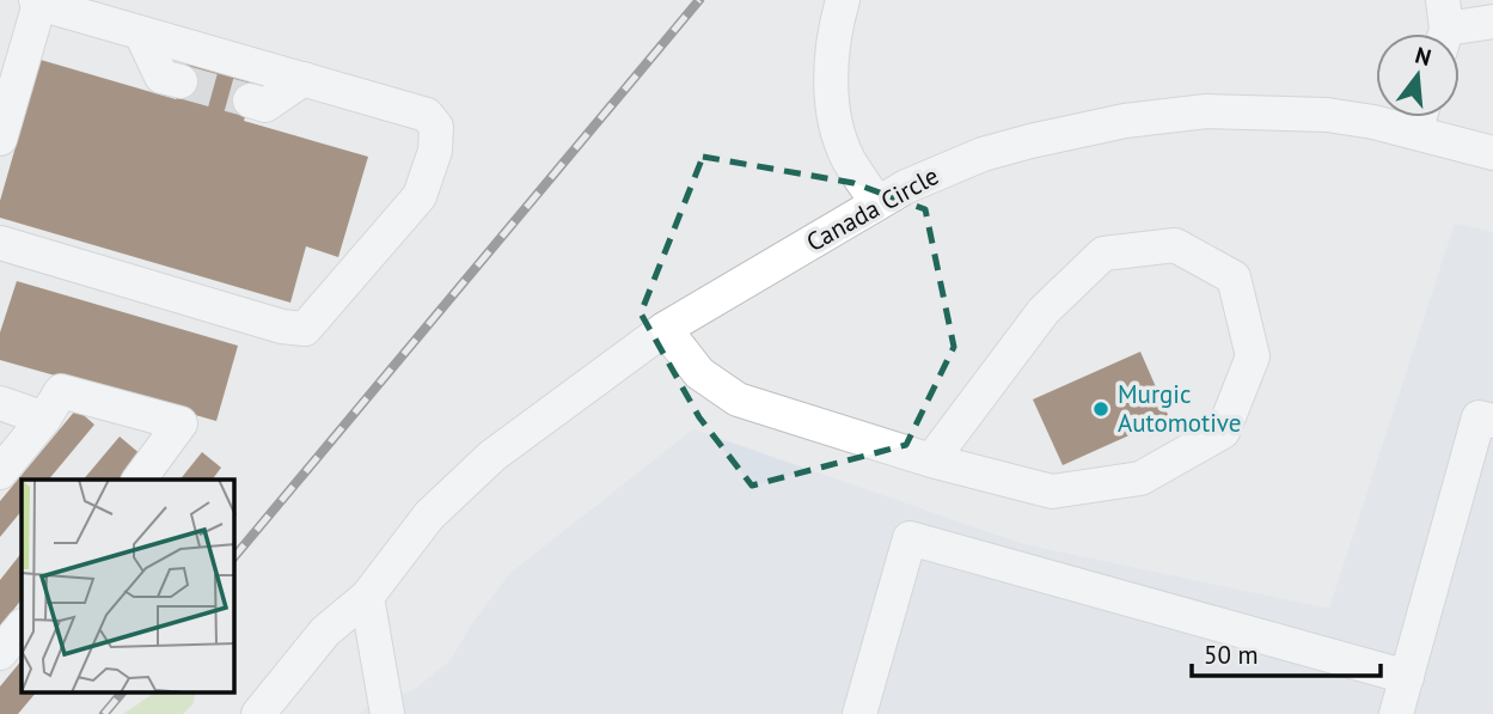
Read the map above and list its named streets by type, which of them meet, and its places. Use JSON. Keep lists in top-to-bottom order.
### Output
{
  "streets": {
    "street": ["Canada Circle"]
  },
  "places": ["Murgic Automotive"],
  "scale_bar": "50 m",
  "north": "top"
}
